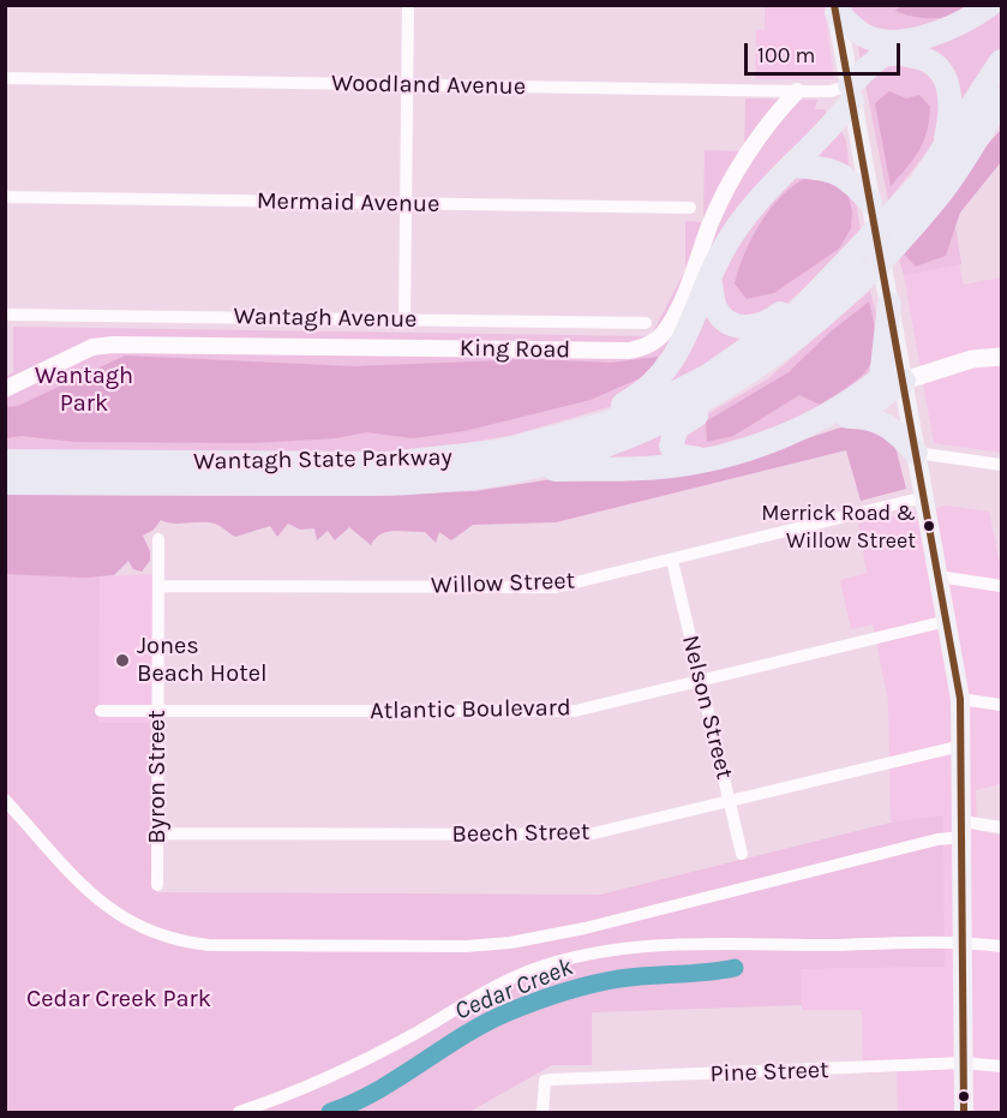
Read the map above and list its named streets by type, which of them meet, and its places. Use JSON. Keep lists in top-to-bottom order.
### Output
{
  "streets": {
    "highway": ["Wantagh State Parkway"],
    "street": [
      "Woodland Avenue",
      "Mermaid Avenue",
      "Wantagh Avenue",
      "King Road",
      "Willow Street",
      "Nelson Street",
      "Atlantic Boulevard",
      "Byron Street",
      "Beech Street",
      "Pine Street"
    ]
  },
  "crossings": [
    ["Woodland Avenue", "King Road"],
    ["Willow Street", "Nelson Street"],
    ["Willow Street", "Byron Street"],
    ["Nelson Street", "Atlantic Boulevard"],
    ["Nelson Street", "Beech Street"],
    ["Atlantic Boulevard", "Byron Street"],
    ["Byron Street", "Beech Street"]
  ],
  "water": ["Cedar Creek"],
  "parks": ["Wantagh Park", "Cedar Creek Park"],
  "places": ["Merrick Road & Willow Street", "Jones Beach Hotel"],
  "scale_bar": "100 m"
}
